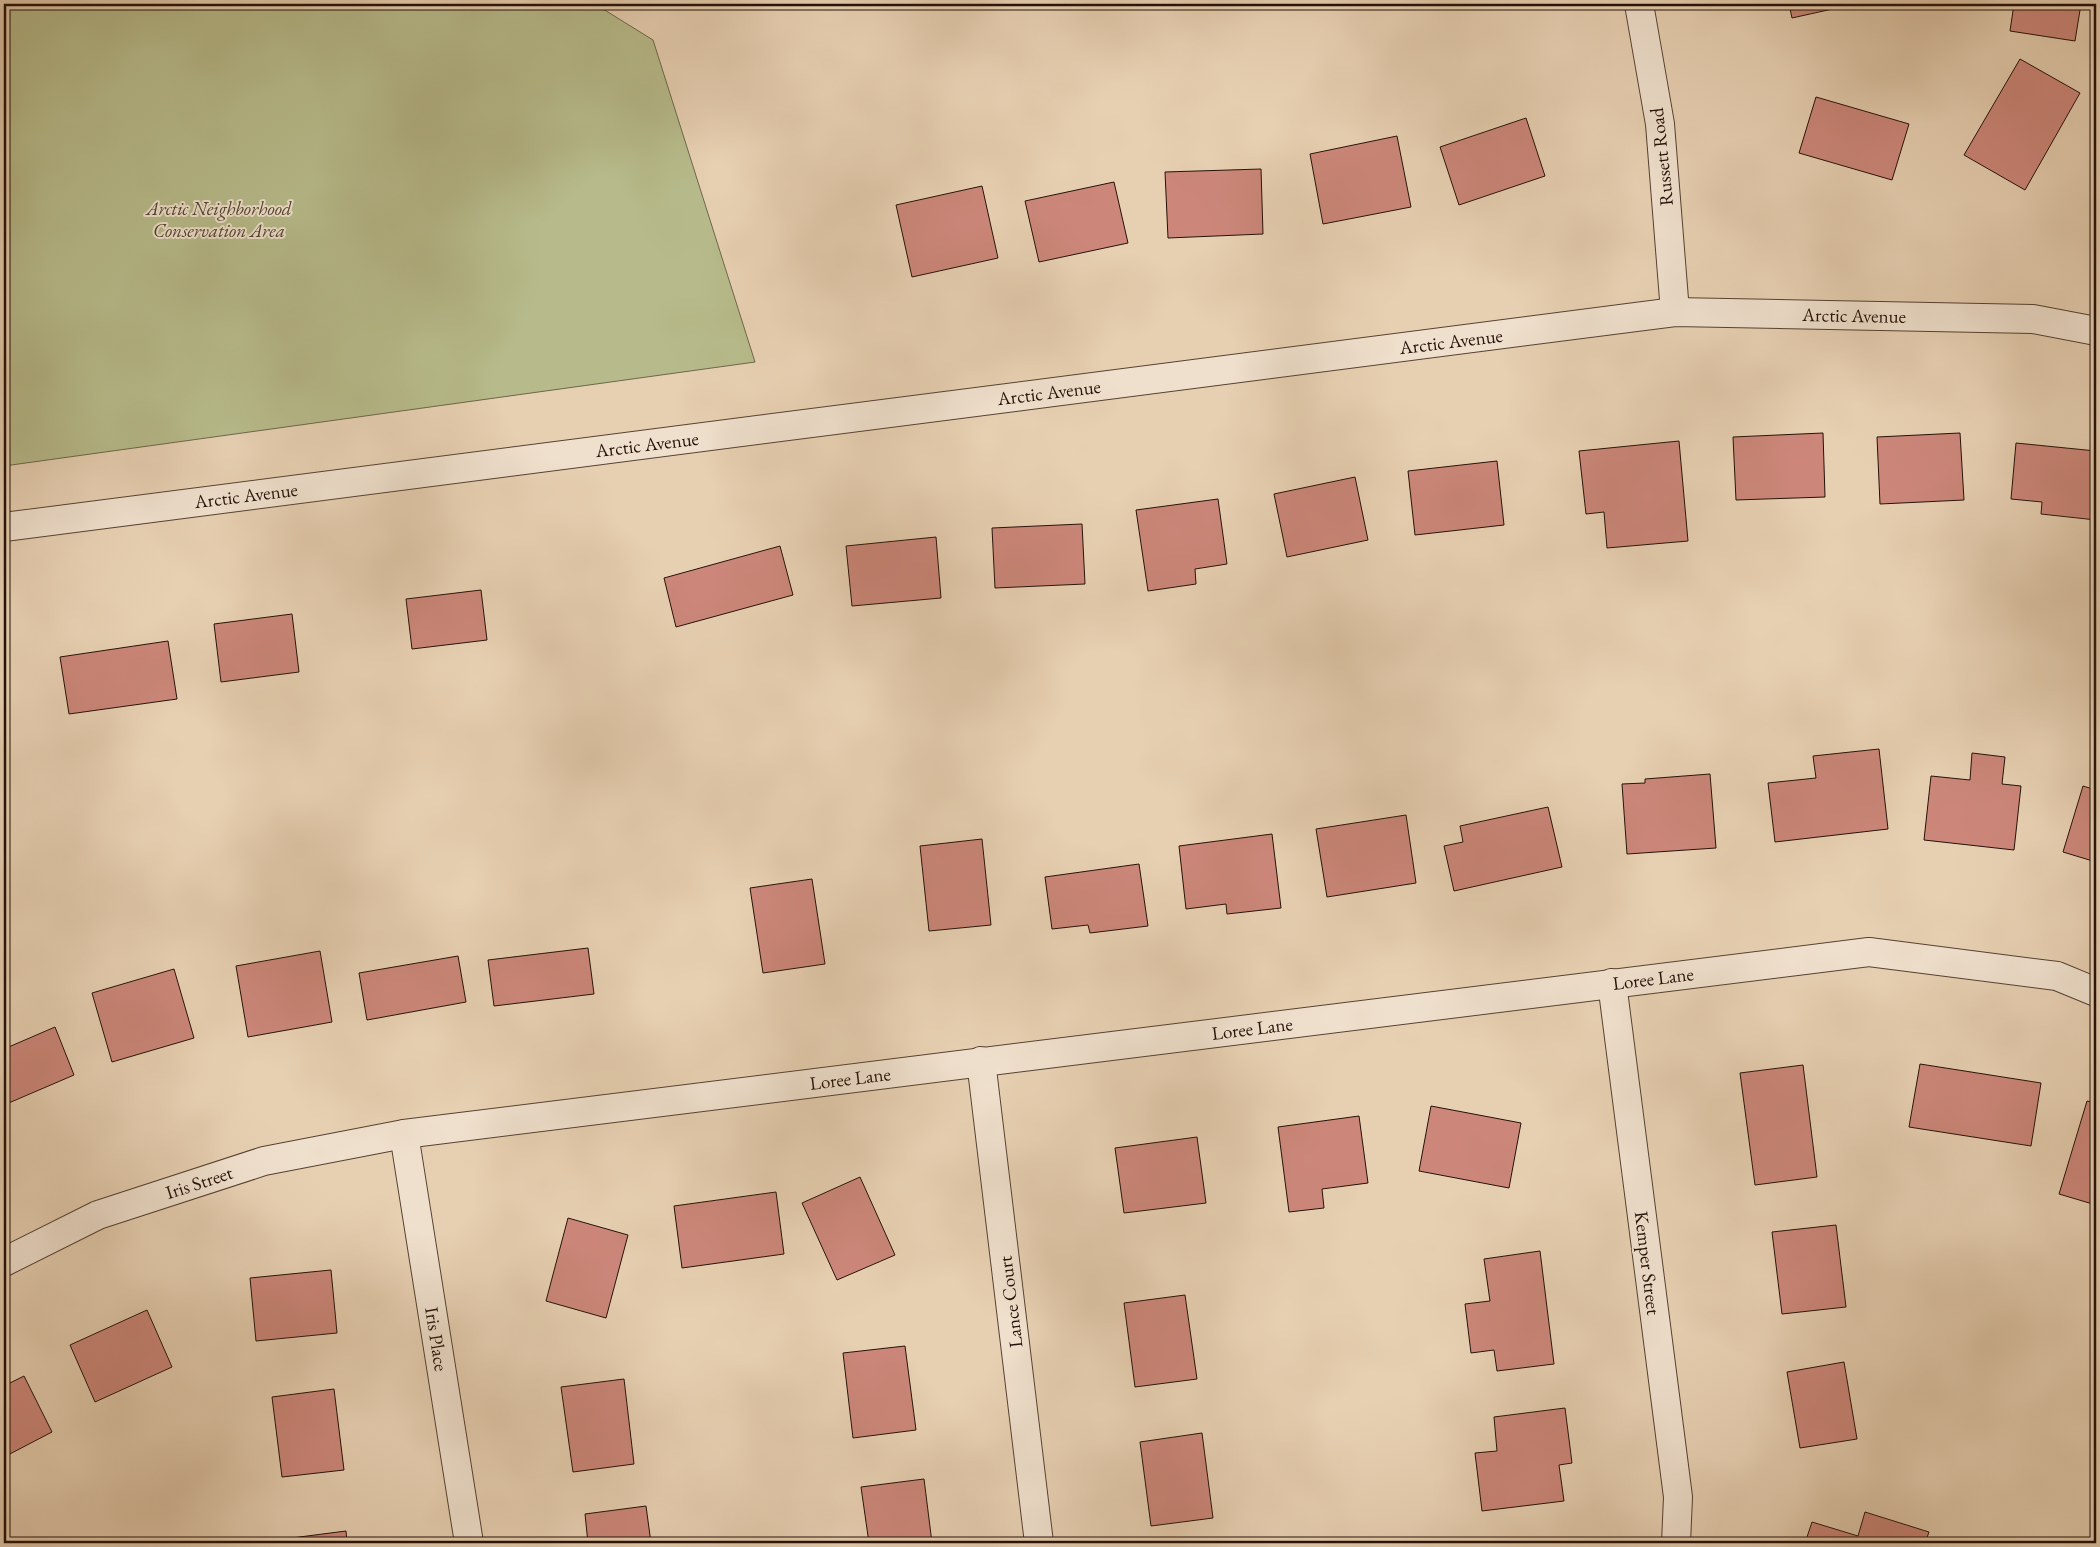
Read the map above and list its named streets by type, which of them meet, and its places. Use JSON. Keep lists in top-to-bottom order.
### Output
{
  "streets": {
    "street": [
      "Russett Road",
      "Arctic Avenue",
      "Loree Lane",
      "Iris Street",
      "Kemper Street",
      "Lance Court",
      "Iris Place"
    ]
  },
  "crossings": [
    ["Russett Road", "Arctic Avenue"],
    ["Loree Lane", "Iris Street"],
    ["Loree Lane", "Kemper Street"],
    ["Loree Lane", "Lance Court"],
    ["Loree Lane", "Iris Place"],
    ["Iris Street", "Iris Place"]
  ],
  "parks": ["Arctic Neighborhood Conservation Area"]
}
